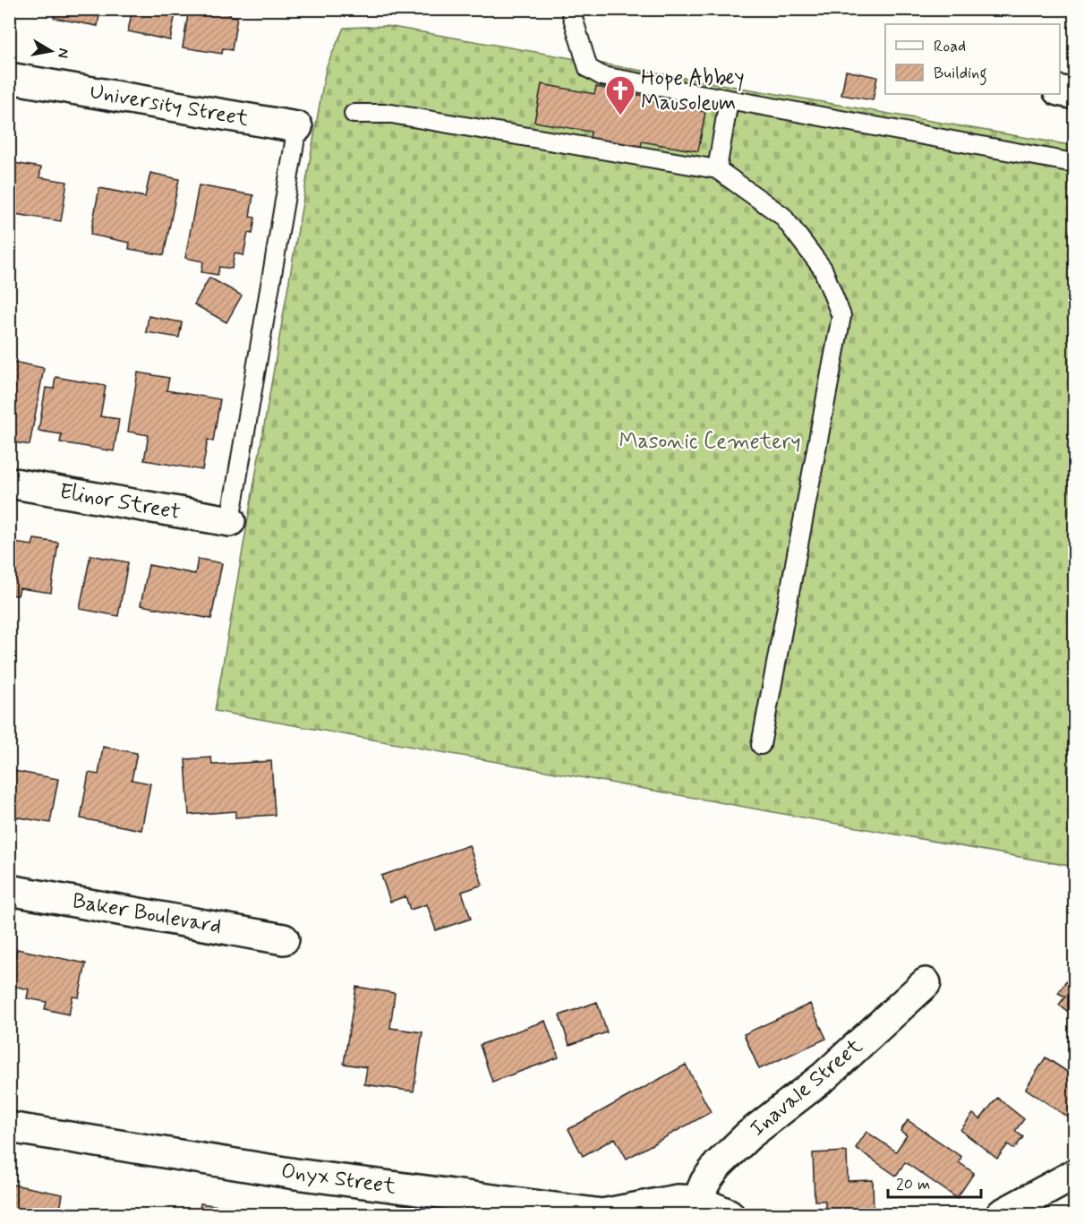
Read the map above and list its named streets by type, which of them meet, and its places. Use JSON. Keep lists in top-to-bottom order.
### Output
{
  "streets": {
    "street": [
      "University Street",
      "Elinor Street",
      "Baker Boulevard",
      "Inavale Street",
      "Onyx Street"
    ]
  },
  "crossings": [
    ["Inavale Street", "Onyx Street"]
  ],
  "parks": ["Masonic Cemetery"],
  "places": {
    "church": ["Hope Abbey Mausoleum"]
  },
  "legend": ["Road", "Building"],
  "scale_bar": "20 m",
  "north": "right"
}
